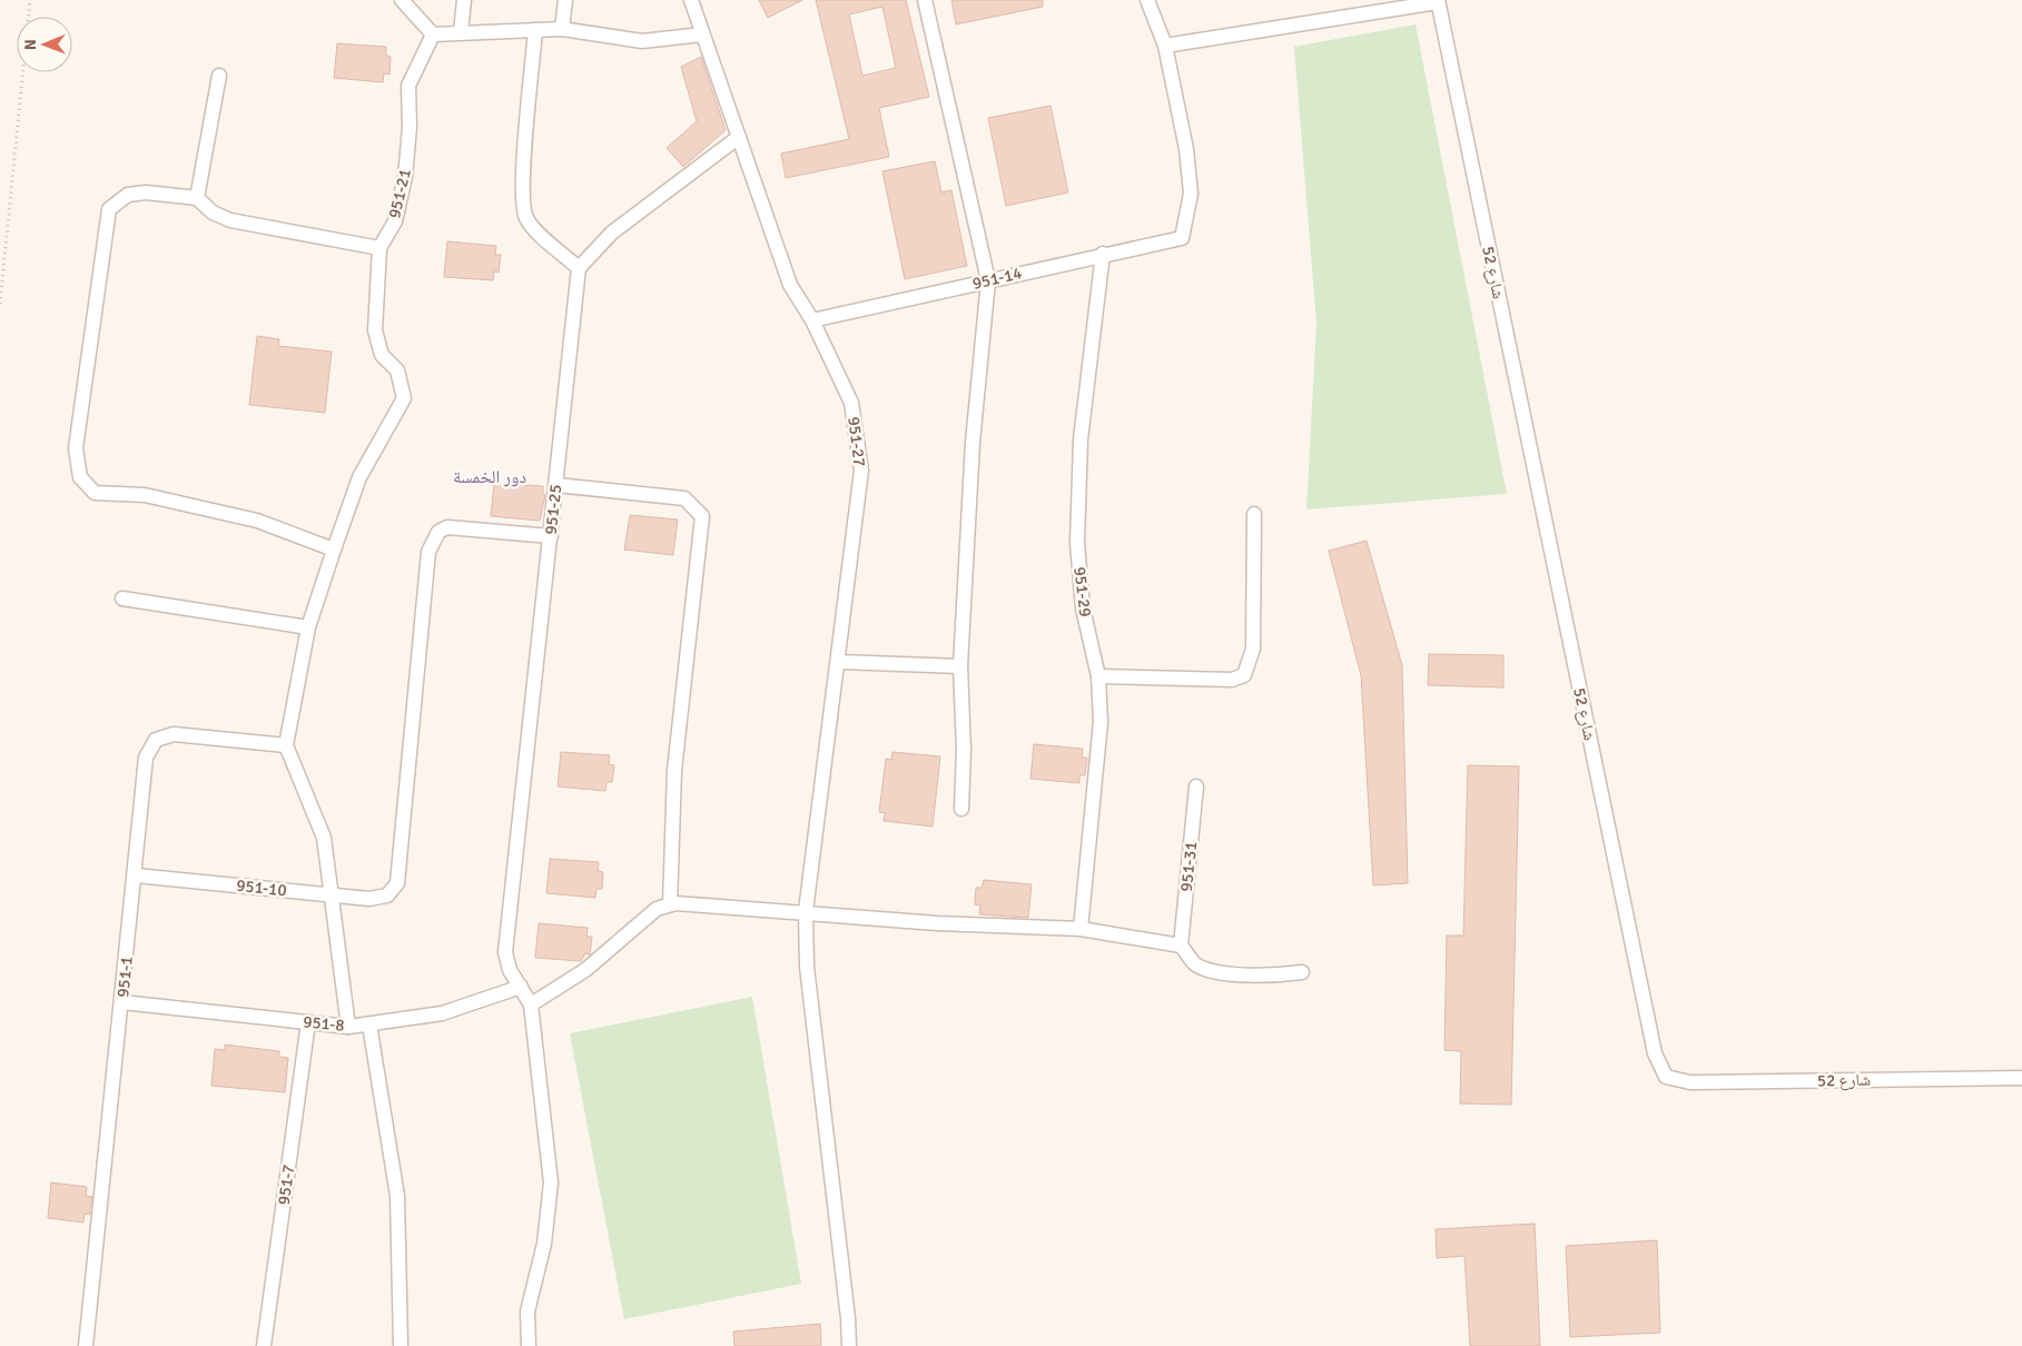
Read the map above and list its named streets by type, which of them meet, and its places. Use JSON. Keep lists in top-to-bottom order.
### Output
{
  "streets": {
    "street": [
      "951-21",
      "شارع 52",
      "951-14",
      "951-27",
      "951-25",
      "951-29",
      "951-31",
      "951-10",
      "951-1",
      "951-8",
      "951-7"
    ]
  },
  "crossings": [
    ["951-14", "951-27"],
    ["951-14", "951-29"],
    ["951-25", "951-10"],
    ["951-25", "951-8"],
    ["951-10", "951-1"],
    ["951-1", "951-8"],
    ["951-8", "951-7"]
  ],
  "districts": ["دور الخمسة"],
  "north": "left"
}
